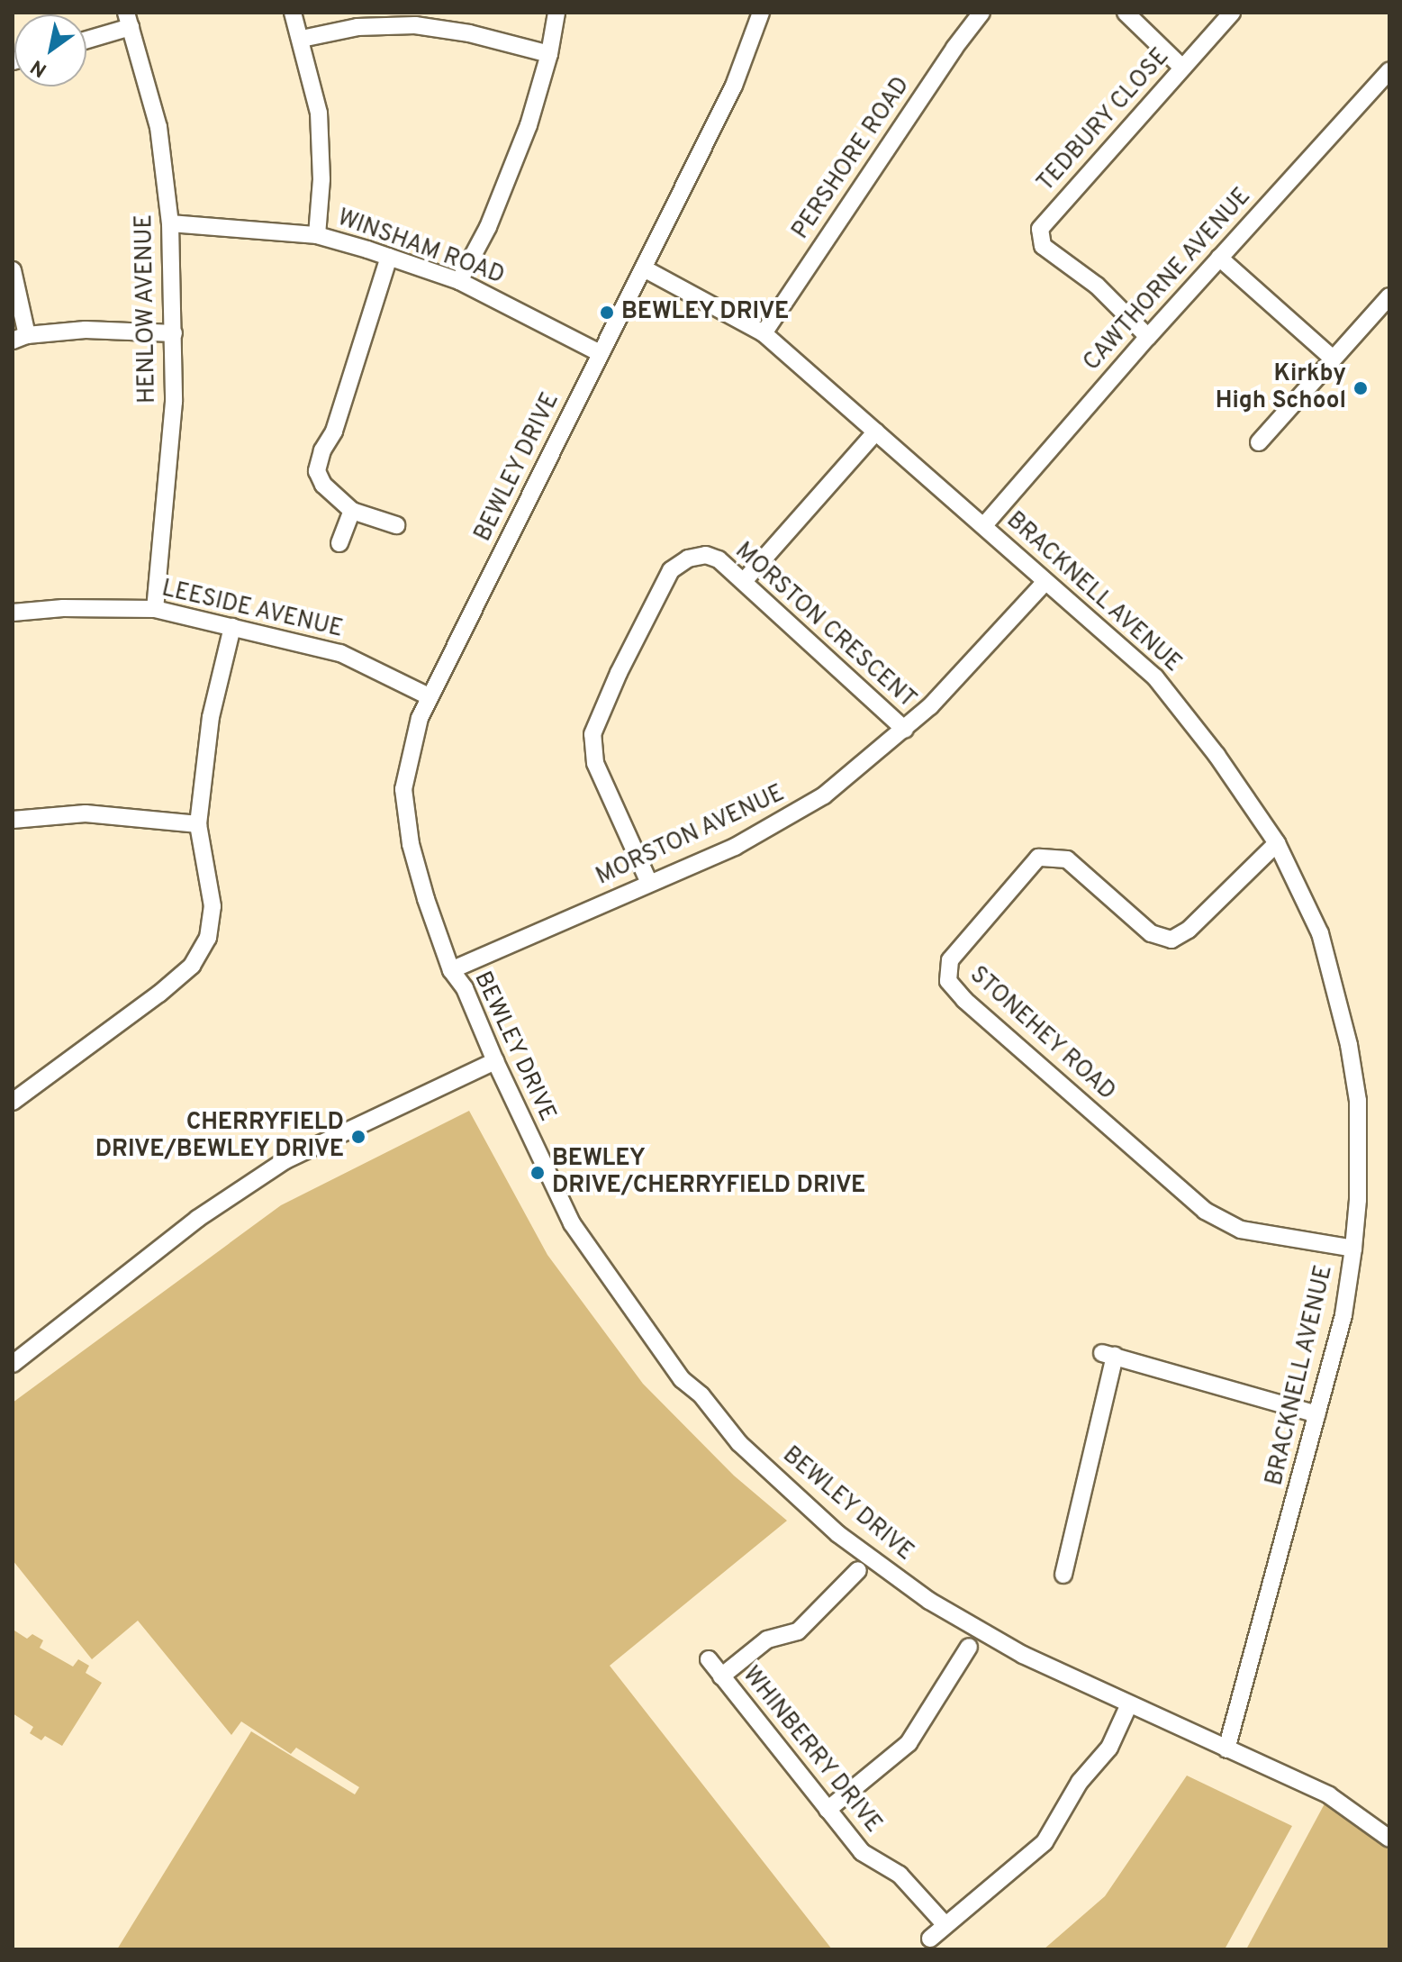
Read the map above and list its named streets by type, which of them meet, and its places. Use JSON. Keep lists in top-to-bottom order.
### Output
{
  "streets": {
    "street": [
      "TEDBURY CLOSE",
      "PERSHORE ROAD",
      "WINSHAM ROAD",
      "CAWTHORNE AVENUE",
      "HENLOW AVENUE",
      "BEWLEY DRIVE",
      "BRACKNELL AVENUE",
      "LEESIDE AVENUE",
      "MORSTON CRESCENT",
      "MORSTON AVENUE",
      "STONEHEY ROAD",
      "WHINBERRY DRIVE"
    ]
  },
  "crossings": [
    ["TEDBURY CLOSE", "CAWTHORNE AVENUE"],
    ["PERSHORE ROAD", "BRACKNELL AVENUE"],
    ["WINSHAM ROAD", "HENLOW AVENUE"],
    ["WINSHAM ROAD", "BEWLEY DRIVE"],
    ["CAWTHORNE AVENUE", "BRACKNELL AVENUE"],
    ["HENLOW AVENUE", "LEESIDE AVENUE"],
    ["BEWLEY DRIVE", "BRACKNELL AVENUE"],
    ["BEWLEY DRIVE", "LEESIDE AVENUE"],
    ["BEWLEY DRIVE", "MORSTON AVENUE"],
    ["BRACKNELL AVENUE", "MORSTON AVENUE"],
    ["BRACKNELL AVENUE", "STONEHEY ROAD"],
    ["MORSTON CRESCENT", "MORSTON AVENUE"]
  ],
  "places": [
    "BEWLEY DRIVE",
    "Kirkby High School",
    "CHERRYFIELD DRIVE/BEWLEY DRIVE",
    "BEWLEY DRIVE/CHERRYFIELD DRIVE"
  ],
  "north": "bottom left"
}
